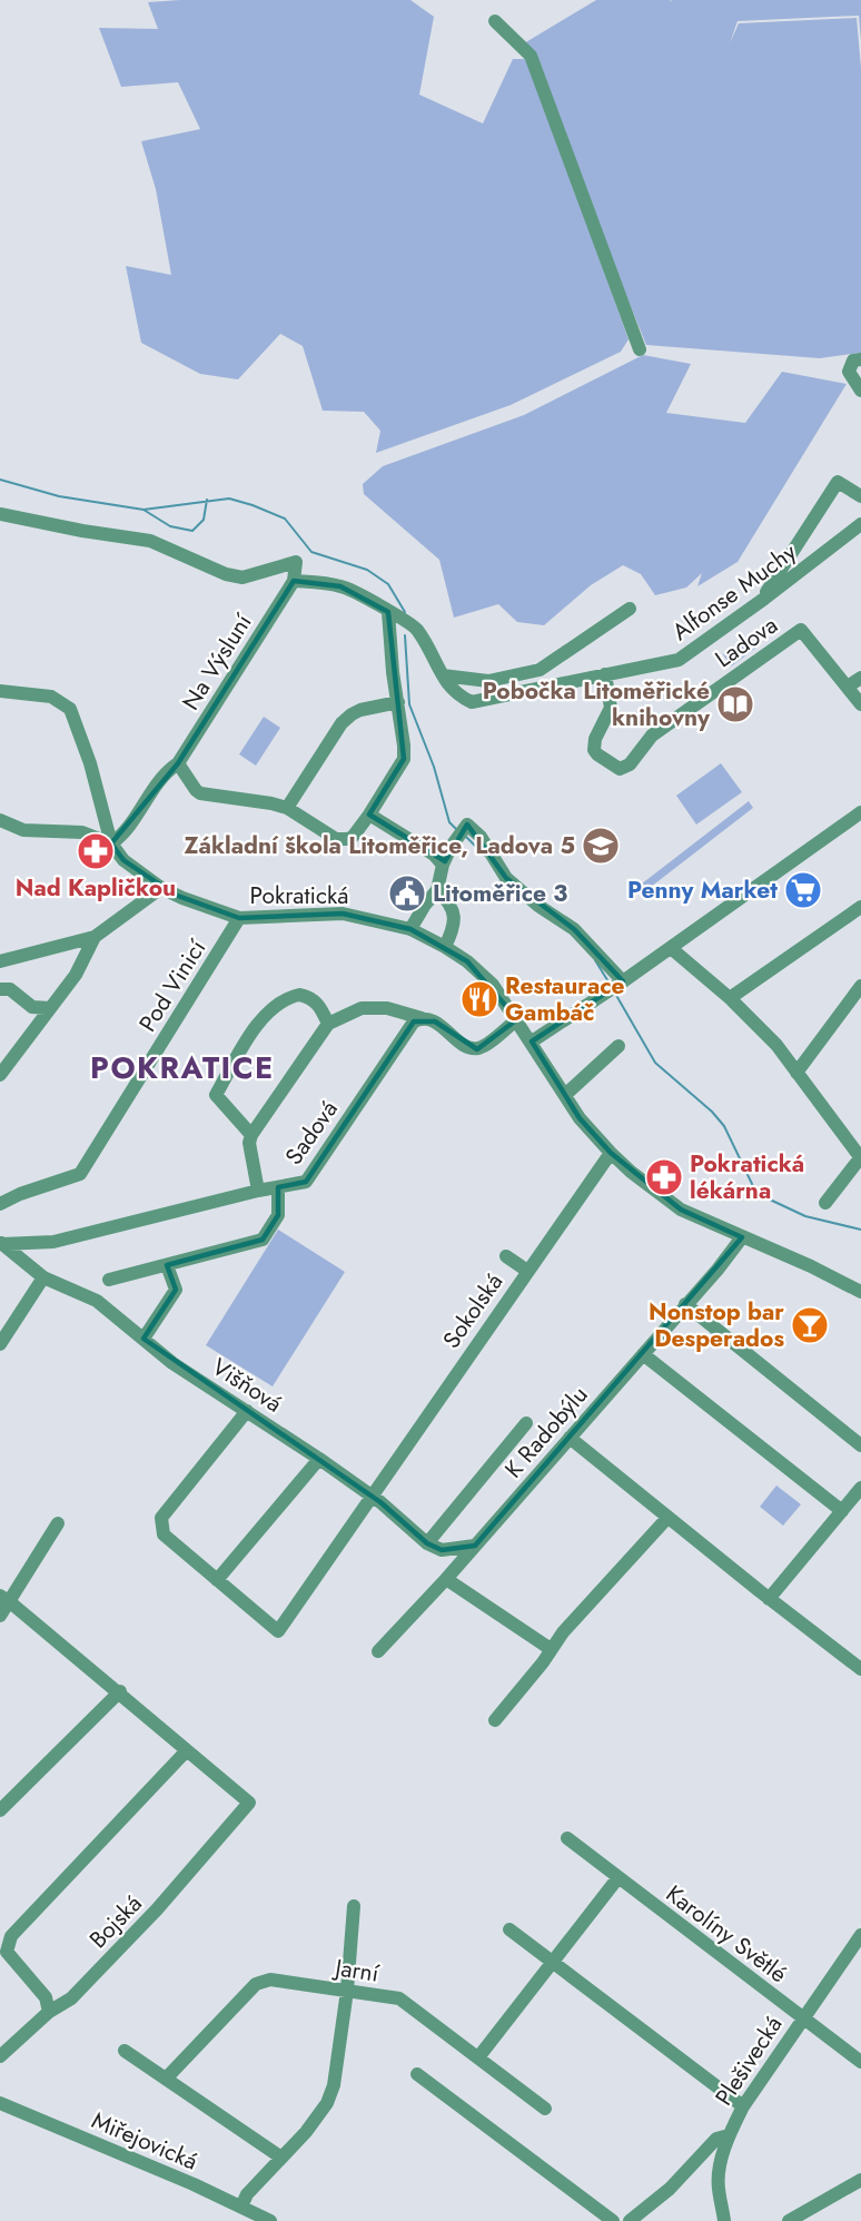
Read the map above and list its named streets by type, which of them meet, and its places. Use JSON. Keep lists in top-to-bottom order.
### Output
{
  "streets": {
    "street": [
      "Alfonse Muchy",
      "Ladova",
      "Na Výsluní",
      "Pokratická",
      "Pod Vinicí",
      "Sadová",
      "Sokolská",
      "Višňová",
      "K Radobýlu",
      "Bojská",
      "Karolíny Světlé",
      "Jarní",
      "Plešivecká",
      "Miřejovická"
    ]
  },
  "crossings": [
    ["Alfonse Muchy", "Ladova"],
    ["Na Výsluní", "Pokratická"],
    ["Pokratická", "Pod Vinicí"],
    ["Pokratická", "Sokolská"],
    ["Pokratická", "K Radobýlu"],
    ["Sadová", "Višňová"],
    ["Sokolská", "Višňová"],
    ["Karolíny Světlé", "Plešivecká"]
  ],
  "districts": ["POKRATICE"],
  "places": {
    "library": ["Pobočka Litoměřické knihovny"],
    "school or university": ["Základní škola Litoměřice, Ladova 5"],
    "pharmacy": ["Nad Kapličkou", "Pokratická lékárna"],
    "supermarket": ["Penny Market"],
    "public building": ["Litoměřice 3"],
    "restaurant": ["Restaurace Gambáč"],
    "bar": ["Nonstop bar Desperados"]
  }
}
